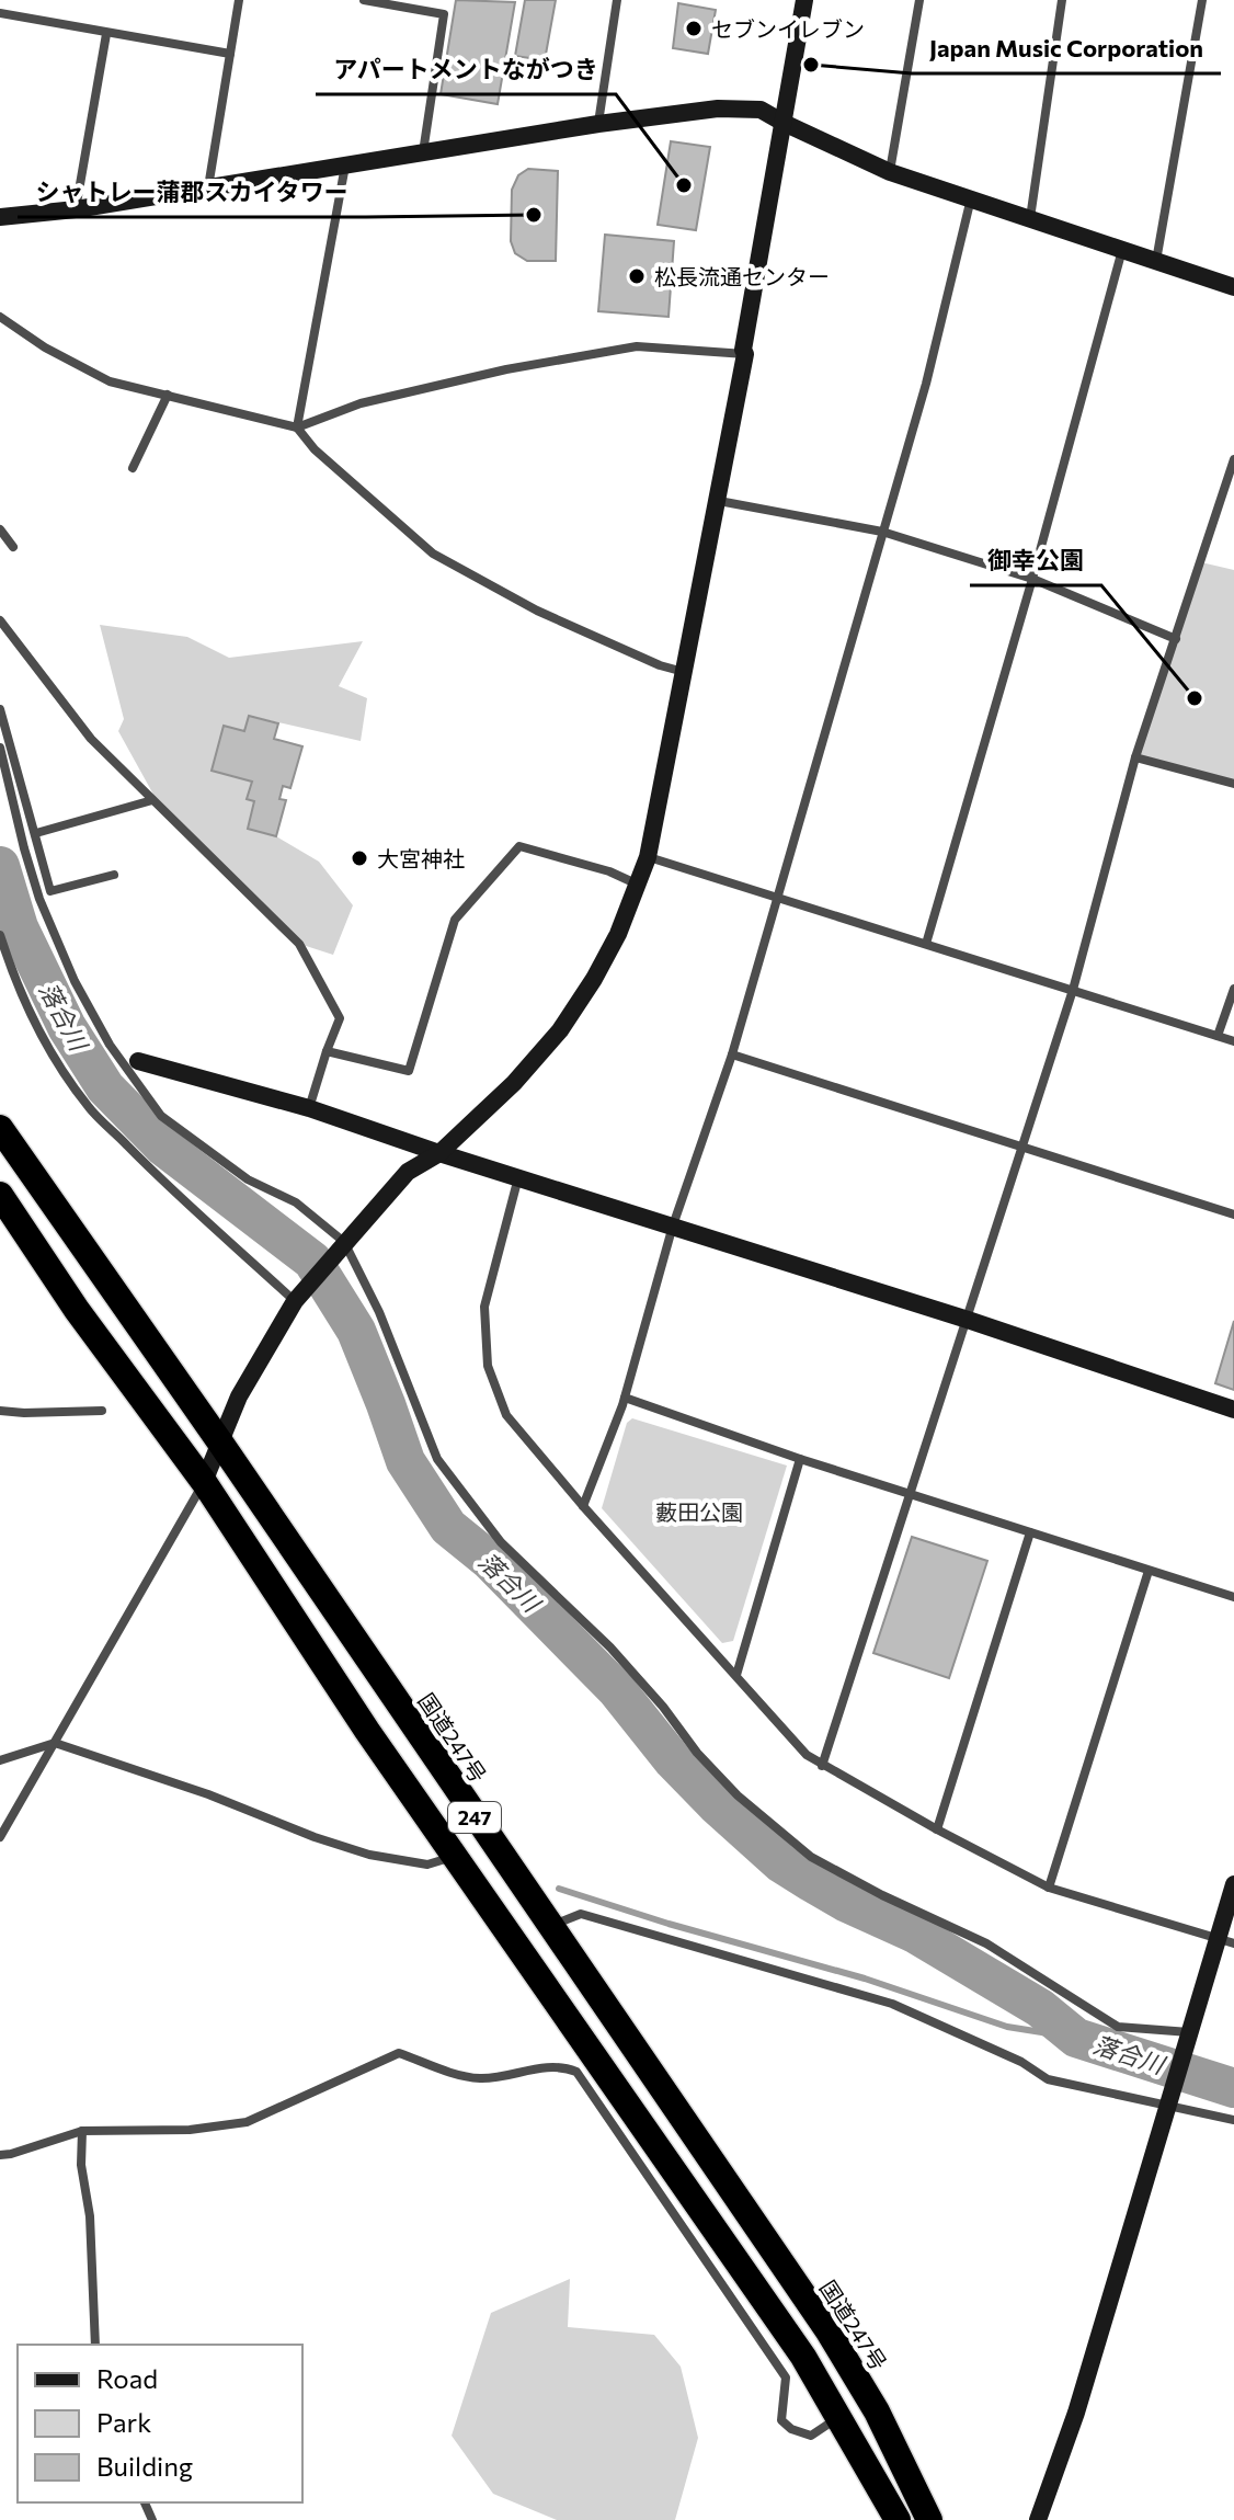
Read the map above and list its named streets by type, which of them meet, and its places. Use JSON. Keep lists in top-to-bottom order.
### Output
{
  "streets": {
    "highway": ["国道247号", "247"]
  },
  "water": ["落合川"],
  "parks": ["藪田公園"],
  "places": [
    "セブンイレブン",
    "Japan Music Corporation",
    "アパートメントながつき",
    "シャトレー蒲郡スカイタワー",
    "松長流通センター",
    "御幸公園",
    "大宮神社"
  ],
  "legend": ["Road", "Park", "Building"]
}
